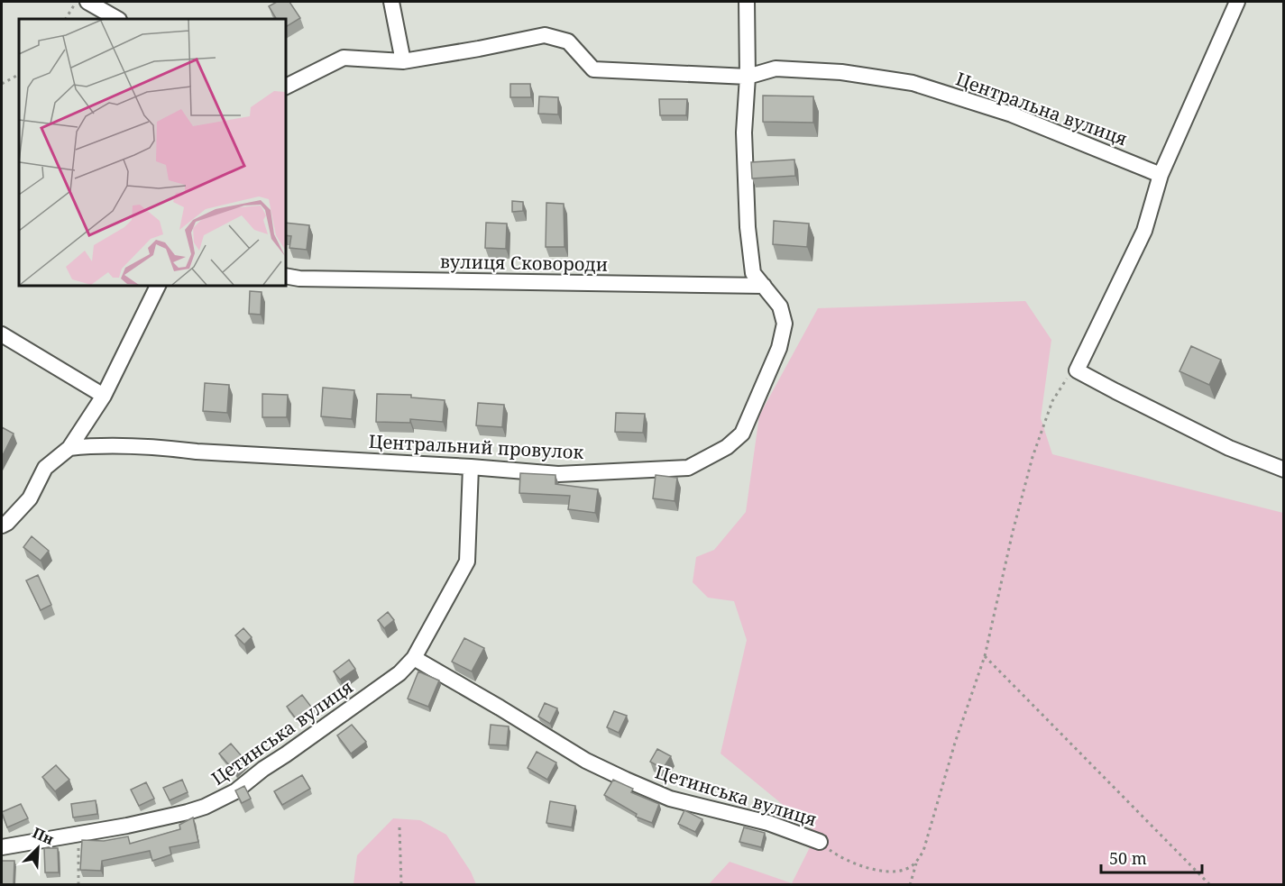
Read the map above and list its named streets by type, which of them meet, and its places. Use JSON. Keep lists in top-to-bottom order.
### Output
{
  "streets": {
    "street": [
      "Центральна вулиця",
      "вулиця Сковороди",
      "Центральний провулок",
      "Цетинська вулиця"
    ]
  },
  "crossings": [
    ["Центральна вулиця", "Центральний провулок"],
    ["вулиця Сковороди", "Центральний провулок"],
    ["Центральний провулок", "Цетинська вулиця"]
  ],
  "scale_bar": "50 m",
  "north": "top right"
}
